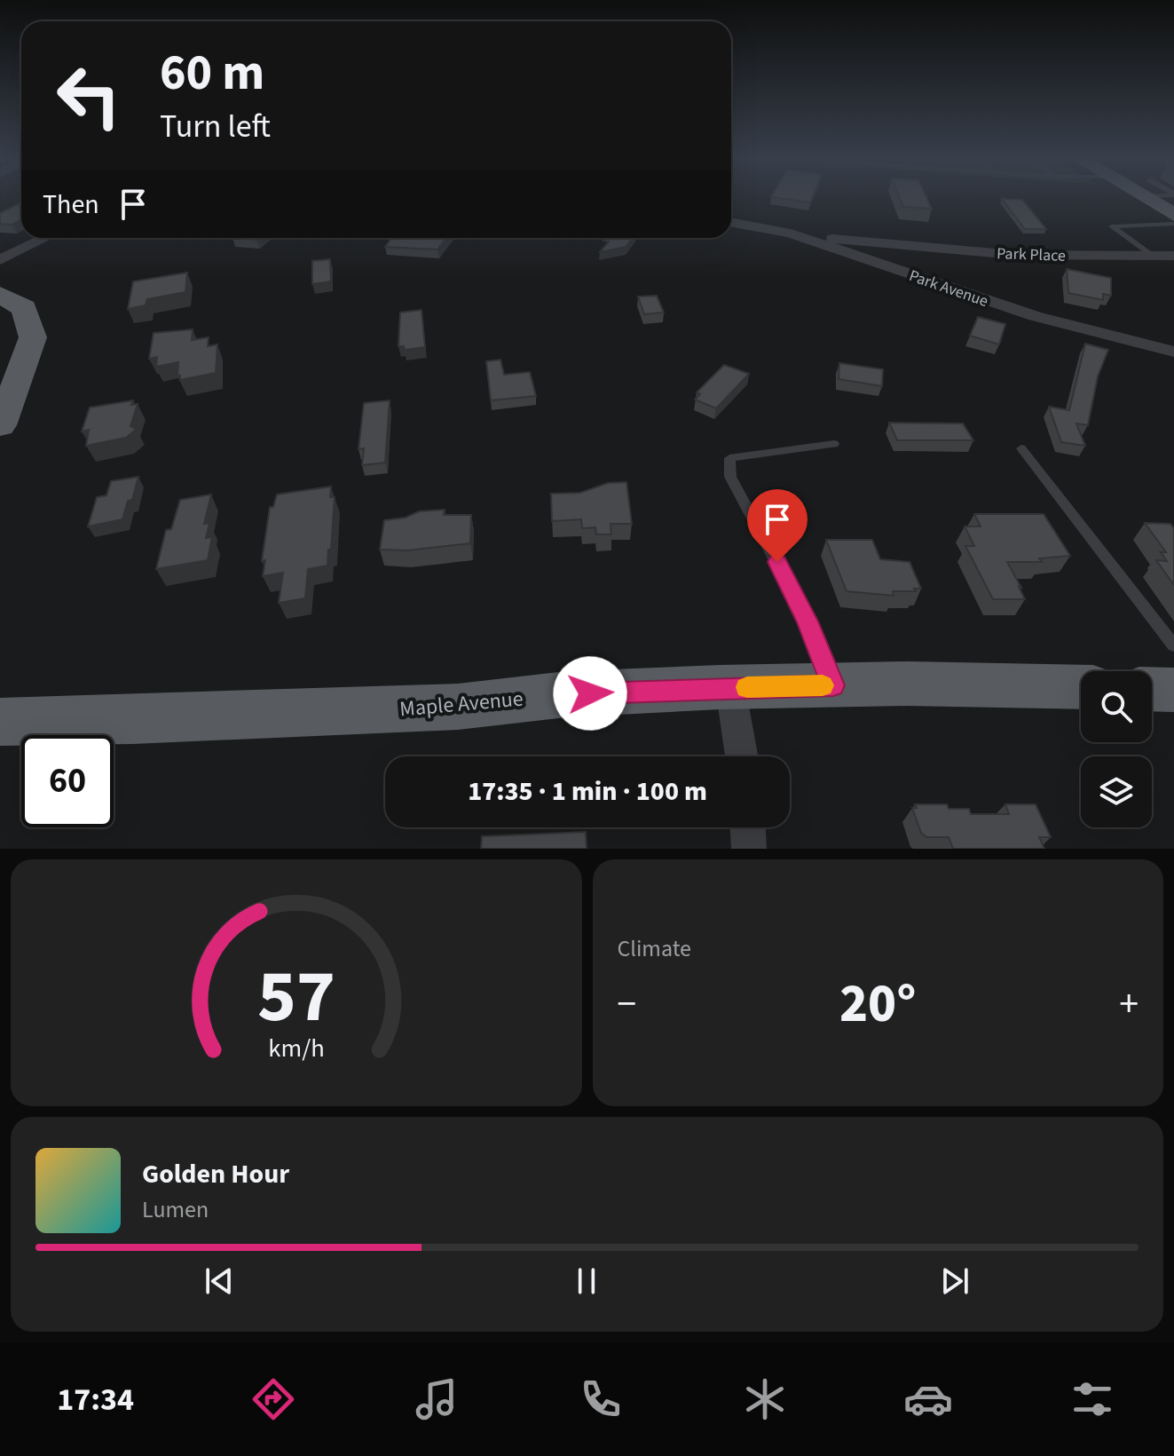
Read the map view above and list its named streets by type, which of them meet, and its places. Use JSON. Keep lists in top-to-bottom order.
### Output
{
  "streets": {
    "main road": ["Maple Avenue"],
    "street": ["Park Place", "Park Avenue"]
  },
  "crossings": [
    ["Park Place", "Park Avenue"]
  ],
  "page": {
    "turn": ["60 m", "Turn left"],
    "then": "Then",
    "limit": "60",
    "trip": "17:35 · 1 min · 100 m",
    "tile": "Climate",
    "heat": ["−", "20°", "+"],
    "song": ["Golden Hour", "Lumen"],
    "tabs": "17:34",
    "gauge": ["57", "km/h"]
  }
}
